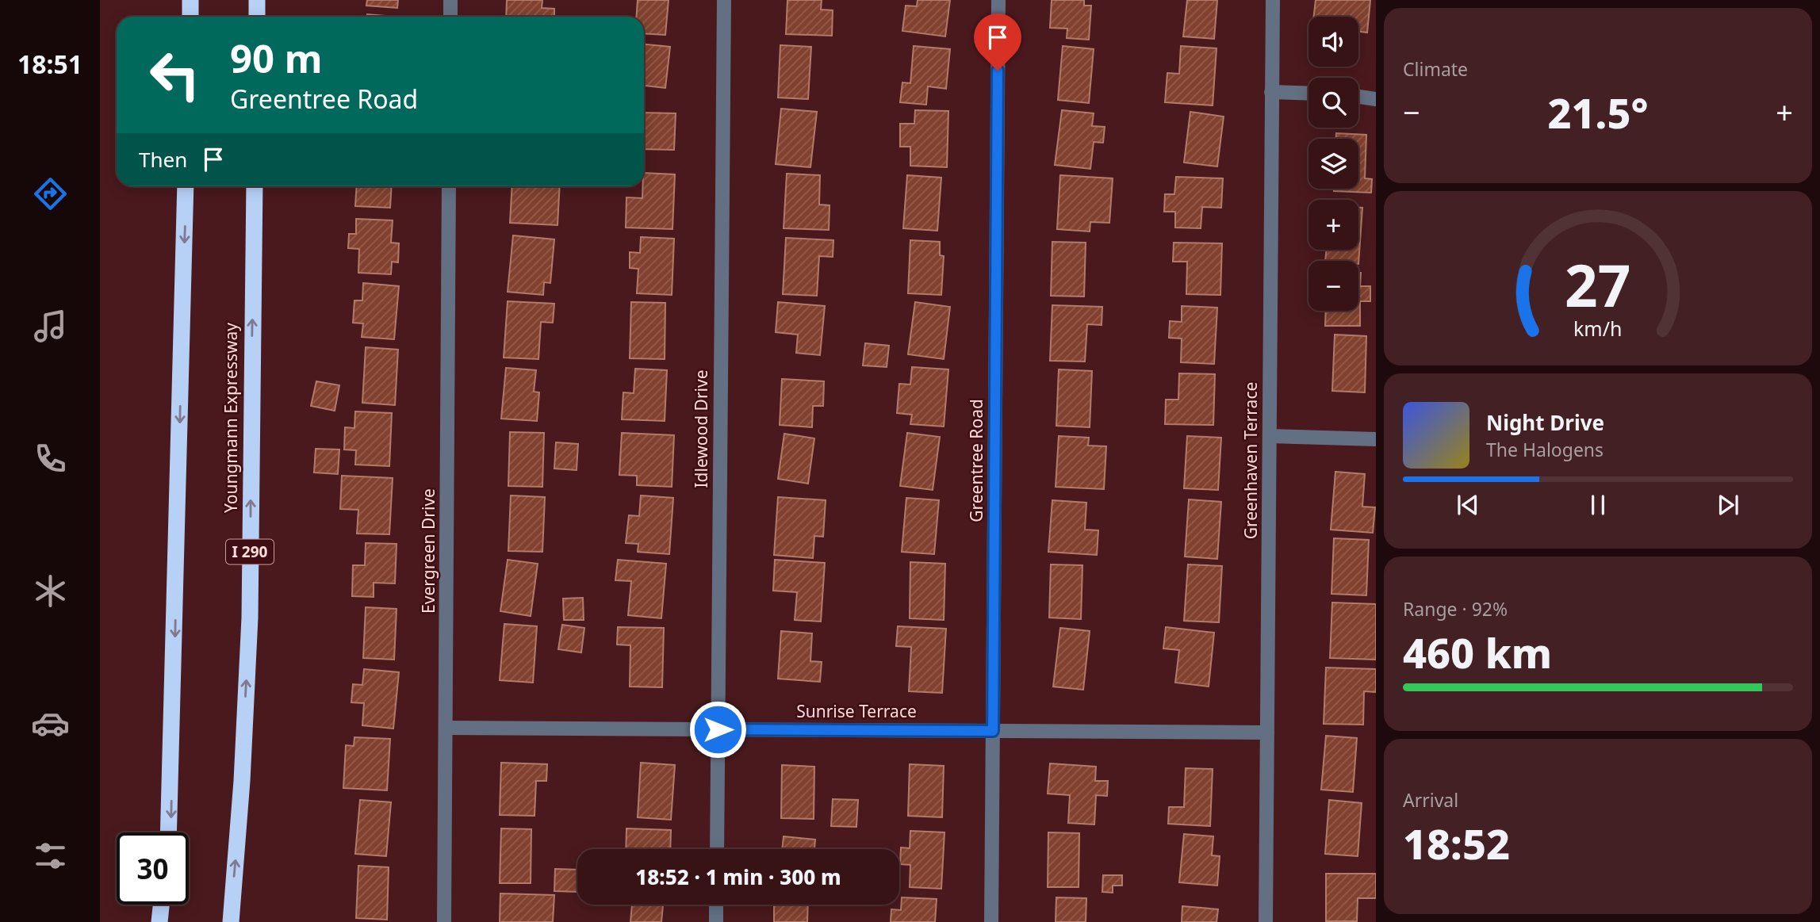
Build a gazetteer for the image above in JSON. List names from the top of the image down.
{
  "streets": {
    "highway": ["Youngmann Expressway", "I 290"],
    "street": [
      "Idlewood Drive",
      "Greentree Road",
      "Greenhaven Terrace",
      "Evergreen Drive",
      "Sunrise Terrace"
    ]
  },
  "crossings": [
    ["Idlewood Drive", "Sunrise Terrace"],
    ["Greentree Road", "Sunrise Terrace"],
    ["Greenhaven Terrace", "Sunrise Terrace"],
    ["Evergreen Drive", "Sunrise Terrace"]
  ],
  "page": {
    "tabs": "18:51",
    "tile": [
      "Climate",
      ["Range · 92%", "460 km"],
      ["Arrival", "18:52"]
    ],
    "map_buttons": ["+", "−"],
    "turn": ["90 m", "Greentree Road"],
    "heat": ["−", "21.5°", "+"],
    "then": "Then",
    "song": ["Night Drive", "The Halogens"],
    "limit": "30",
    "trip": "18:52 · 1 min · 300 m",
    "gauge": ["27", "km/h"]
  }
}
